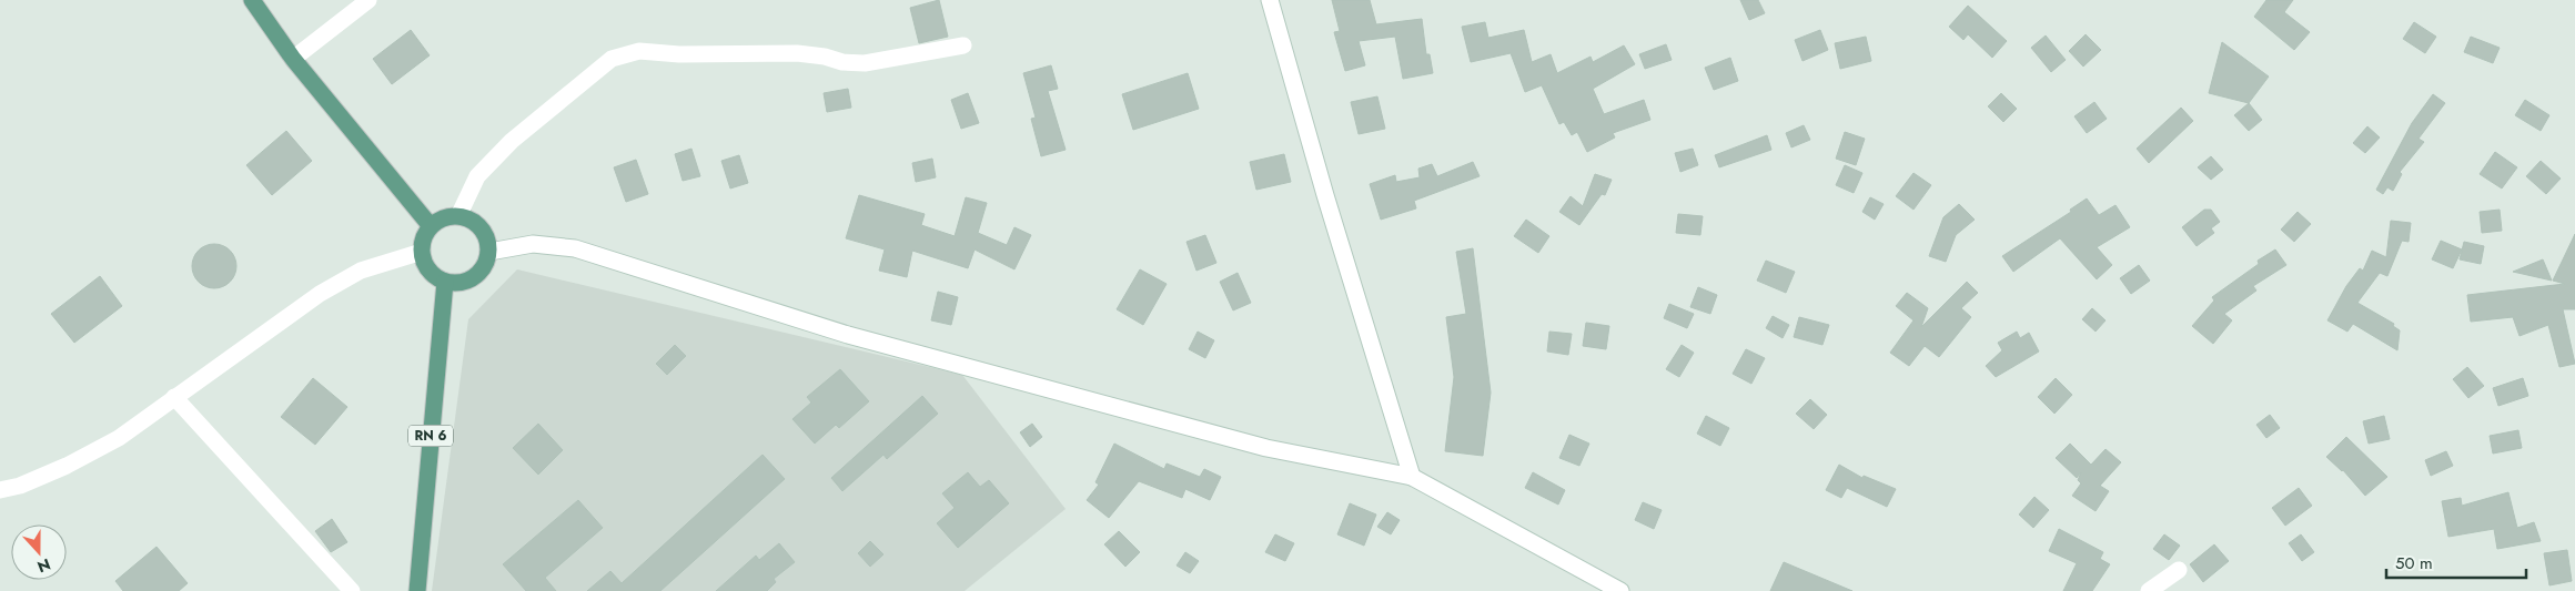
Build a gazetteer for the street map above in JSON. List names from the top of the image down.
{
  "streets": {
    "main road": ["RN 6"]
  },
  "scale_bar": "50 m",
  "north": "bottom"
}
